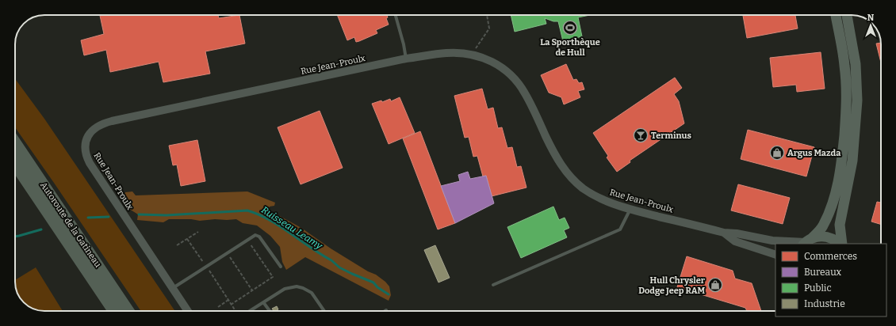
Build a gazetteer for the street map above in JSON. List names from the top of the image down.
{
  "streets": {
    "highway": ["Autoroute de la Gatineau"],
    "street": ["Rue Jean-Proulx"]
  },
  "water": ["Ruisseau Leamy"],
  "places": {
    "sports": ["La Sporthèque de Hull"],
    "bar": ["Terminus"],
    "shop": ["Argus Mazda", "Hull Chrysler Dodge Jeep RAM"]
  },
  "legend": [
    "Commerces",
    "Bureaux",
    "Public",
    "Industrie"
  ],
  "north": "top"
}
